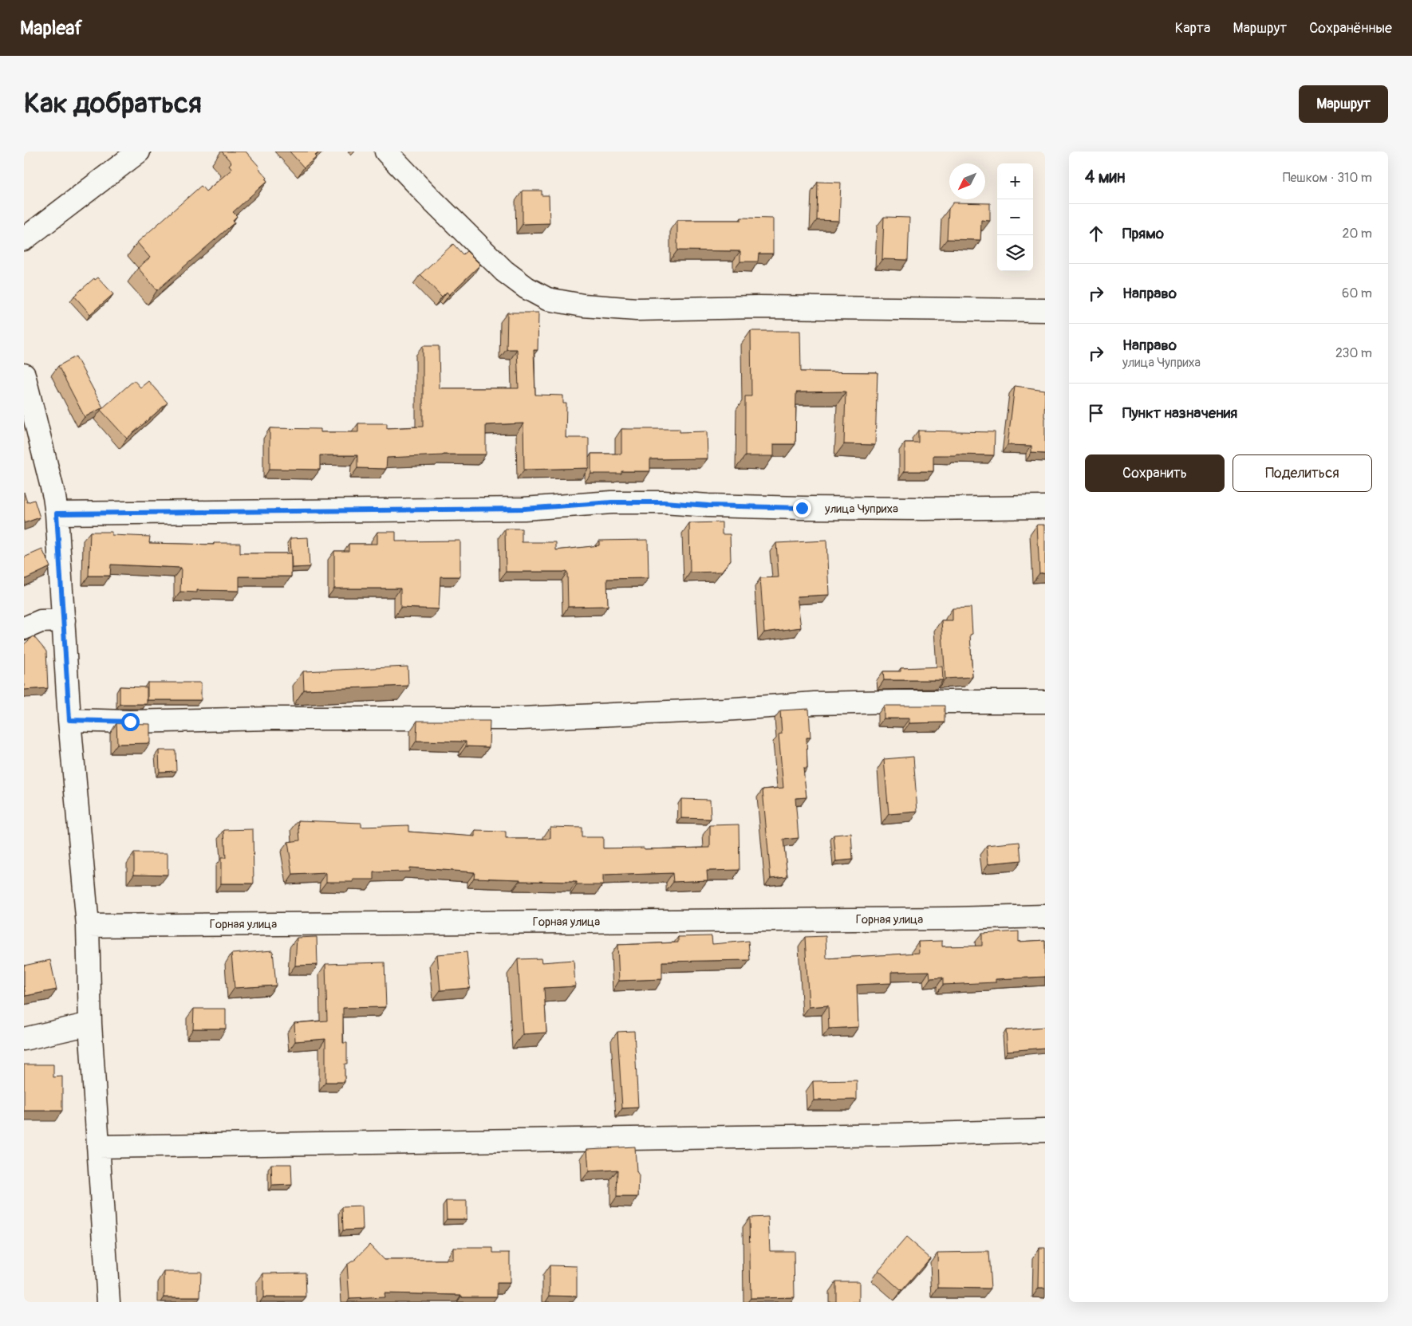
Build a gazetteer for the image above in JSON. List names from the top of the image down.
{
  "streets": {
    "street": ["улица Чуприха", "Горная улица"]
  },
  "north": "bottom left",
  "page": {
    "header": "Mapleaf",
    "nav": ["Карта", "Маршрут", "Сохранённые"],
    "buttons": [
      "Маршрут",
      ["Сохранить", "Поделиться"]
    ],
    "title": "Как добраться",
    "heading": ["4 мин", "Пешком · 310 m"],
    "map_buttons": ["+", "−"],
    "list": [
      ["Прямо", "20 m"],
      ["Направо", "60 m"],
      ["Направо", "улица Чуприха", "230 m"],
      "Пункт назначения"
    ]
  }
}
